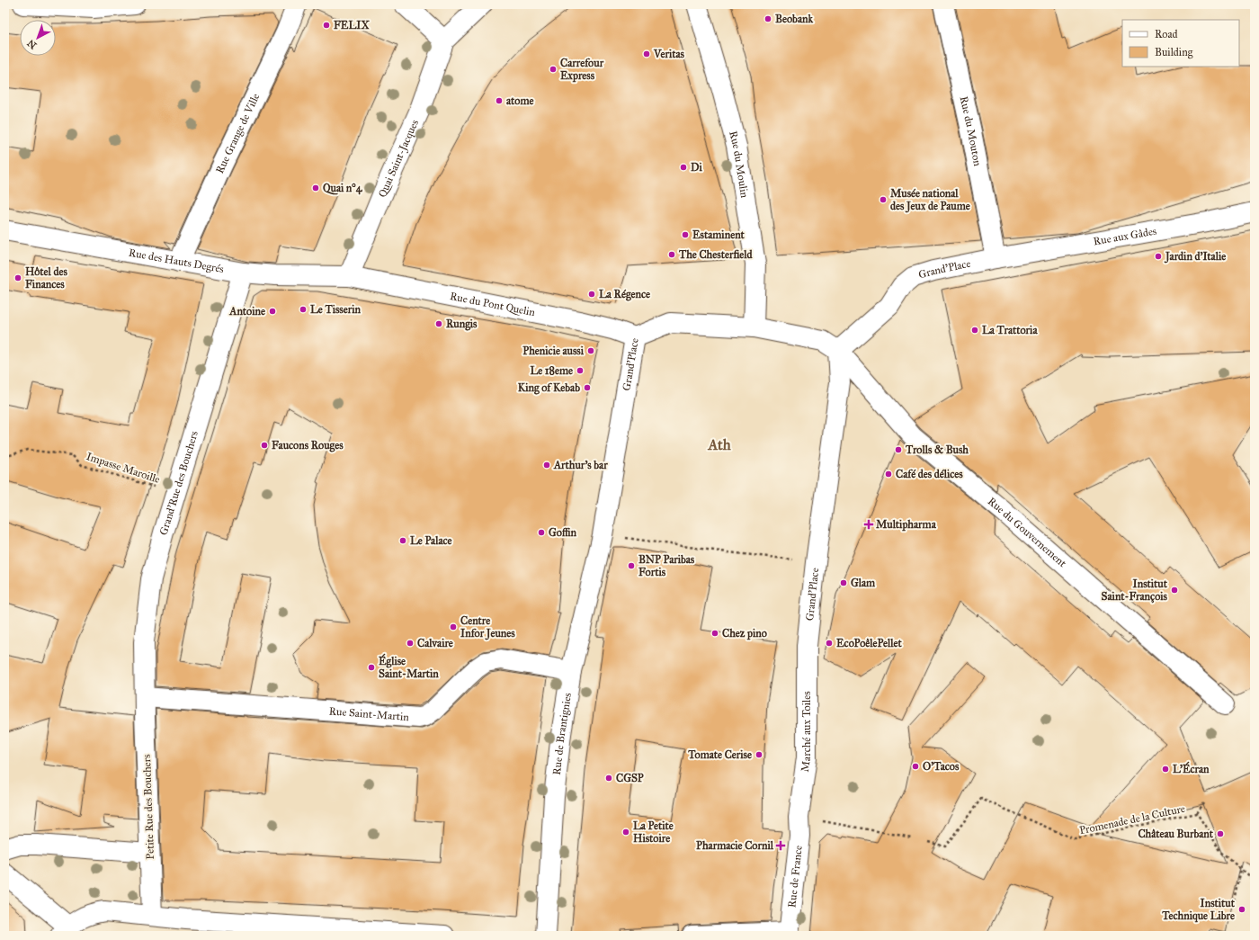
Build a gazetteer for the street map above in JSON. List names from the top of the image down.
{
  "streets": {
    "street": [
      "Rue du Mouton",
      "Rue Grange de Ville",
      "Quai Saint-Jacques",
      "Rue du Moulin",
      "Rue aux Gâdes",
      "Rue des Hauts Degrés",
      "Grand'Place",
      "Rue du Pont Quelin",
      "Grand'Rue des Bouchers",
      "Rue du Gouvernement",
      "Rue Saint-Martin",
      "Marché aux Toiles",
      "Rue de Brantignies",
      "Petite Rue des Bouchers",
      "Rue de France"
    ],
    "path": ["Impasse Maroille", "Promenade de la Culture"]
  },
  "crossings": [
    ["Rue du Mouton", "Rue aux Gâdes"],
    ["Rue du Mouton", "Grand'Place"],
    ["Rue Grange de Ville", "Rue des Hauts Degrés"],
    ["Quai Saint-Jacques", "Rue des Hauts Degrés"],
    ["Quai Saint-Jacques", "Rue du Pont Quelin"],
    ["Rue du Moulin", "Grand'Place"],
    ["Rue aux Gâdes", "Grand'Place"],
    ["Rue des Hauts Degrés", "Rue du Pont Quelin"],
    ["Rue des Hauts Degrés", "Grand'Rue des Bouchers"],
    ["Grand'Place", "Rue du Pont Quelin"],
    ["Grand'Place", "Rue du Gouvernement"],
    ["Grand'Place", "Marché aux Toiles"],
    ["Grand'Place", "Rue de Brantignies"],
    ["Impasse Maroille", "Grand'Rue des Bouchers"],
    ["Grand'Rue des Bouchers", "Rue Saint-Martin"],
    ["Grand'Rue des Bouchers", "Petite Rue des Bouchers"],
    ["Rue Saint-Martin", "Rue de Brantignies"],
    ["Rue Saint-Martin", "Petite Rue des Bouchers"],
    ["Marché aux Toiles", "Rue de France"]
  ],
  "districts": ["Ath"],
  "places": {
    "other": [
      "Beobank",
      "FELIX",
      "Veritas",
      "Carrefour Express",
      "atome",
      "Di",
      "Quai n°4",
      "Musée national des Jeux de Paume",
      "Estaminent",
      "The Chesterfield",
      "Jardin d'Italie",
      "Hôtel des Finances",
      "La Régence",
      "Le Tisserin",
      "Antoine",
      "Rungis",
      "La Trattoria",
      "Phenicie aussi",
      "Le 18eme",
      "King of Kebab",
      "Faucons Rouges",
      "Trolls & Bush",
      "Arthur's bar",
      "Café des délices",
      "Goffin",
      "Le Palace",
      "BNP Paribas Fortis",
      "Glam",
      "Institut Saint-François",
      "Centre Infor Jeunes",
      "Chez pino",
      "Calvaire",
      "EcoPoêlePellet",
      "Église Saint-Martin",
      "Tomate Cerise",
      "O'Tacos",
      "L'Écran",
      "CGSP",
      "La Petite Histoire",
      "Château Burbant",
      "Institut Technique Libre"
    ],
    "health": ["Multipharma", "Pharmacie Cornil"]
  },
  "legend": ["Road", "Building"],
  "north": "bottom left"
}
